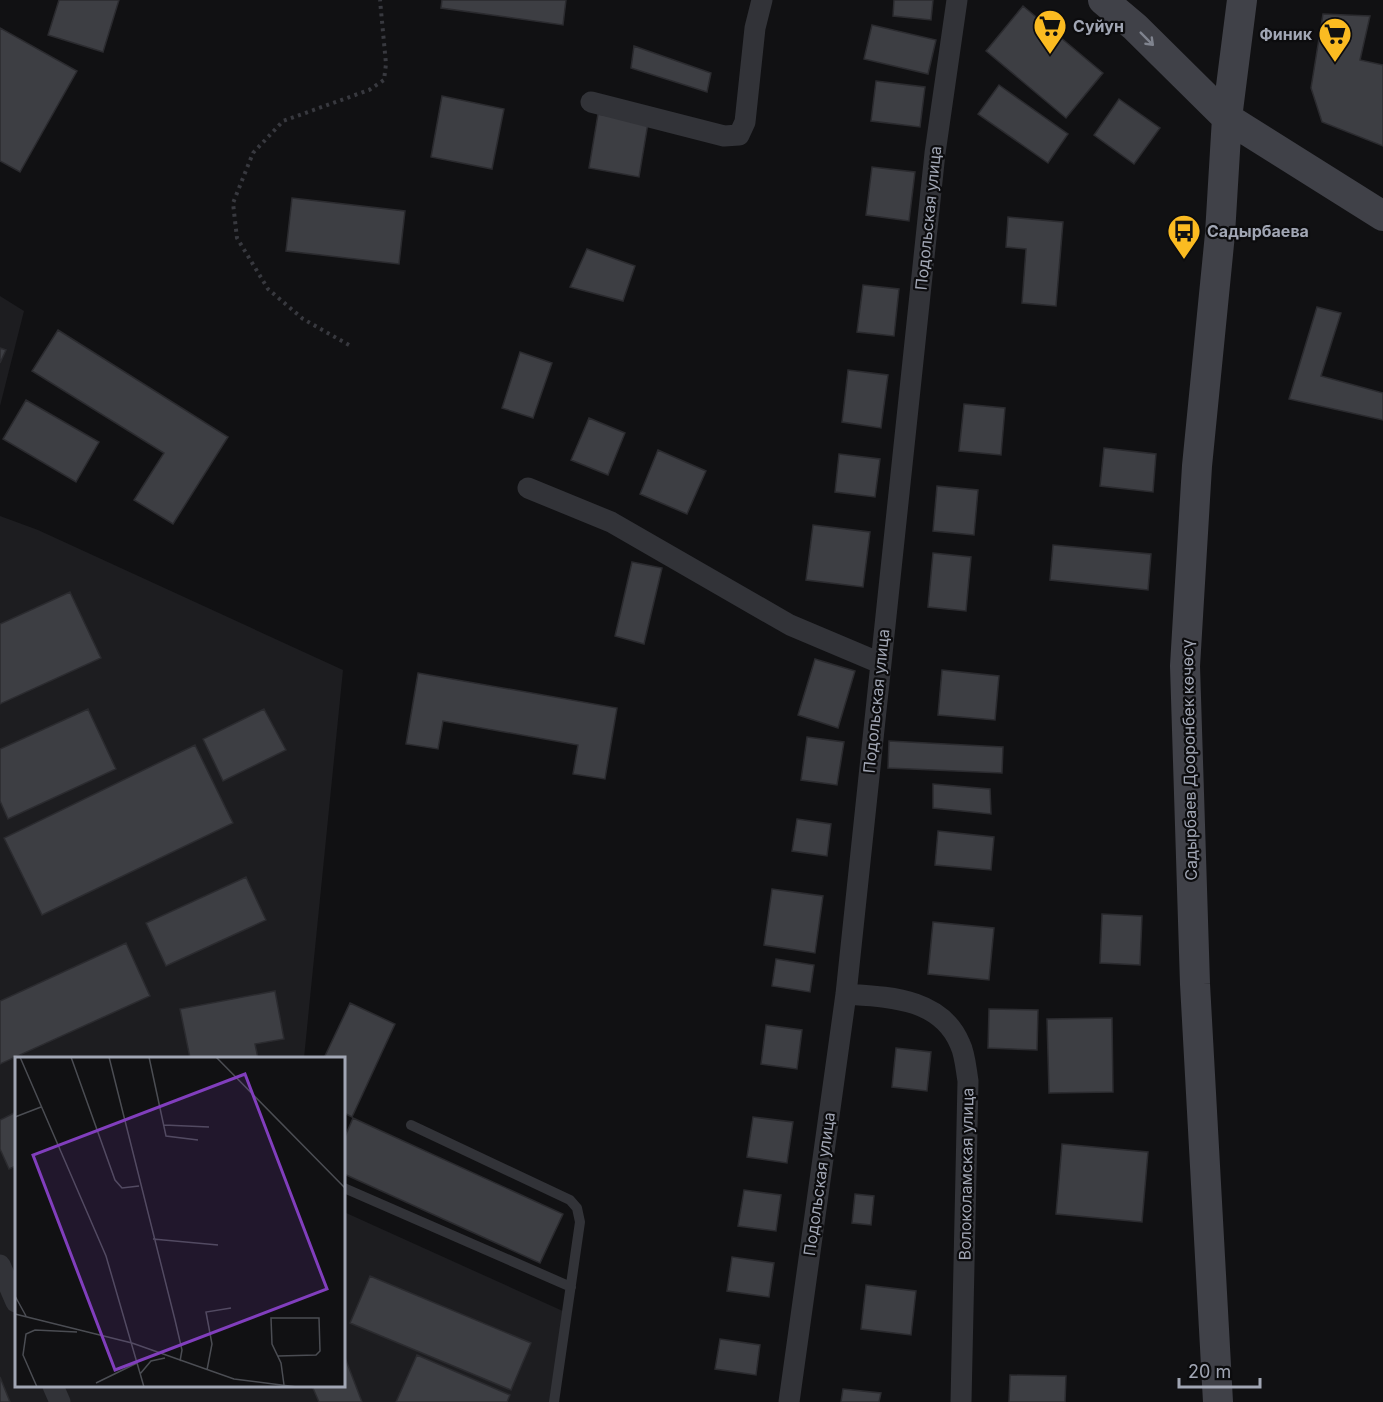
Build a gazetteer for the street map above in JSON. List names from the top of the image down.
{
  "streets": {
    "main road": ["Садырбаев Дооронбек көчөсү"],
    "street": ["Подольская улица", "Волоколамская улица"]
  },
  "crossings": [
    ["Подольская улица", "Волоколамская улица"]
  ],
  "places": {
    "supermarket": ["Суйун", "Финик"],
    "bus stop": ["Садырбаева"]
  },
  "scale_bar": "20 m"
}
